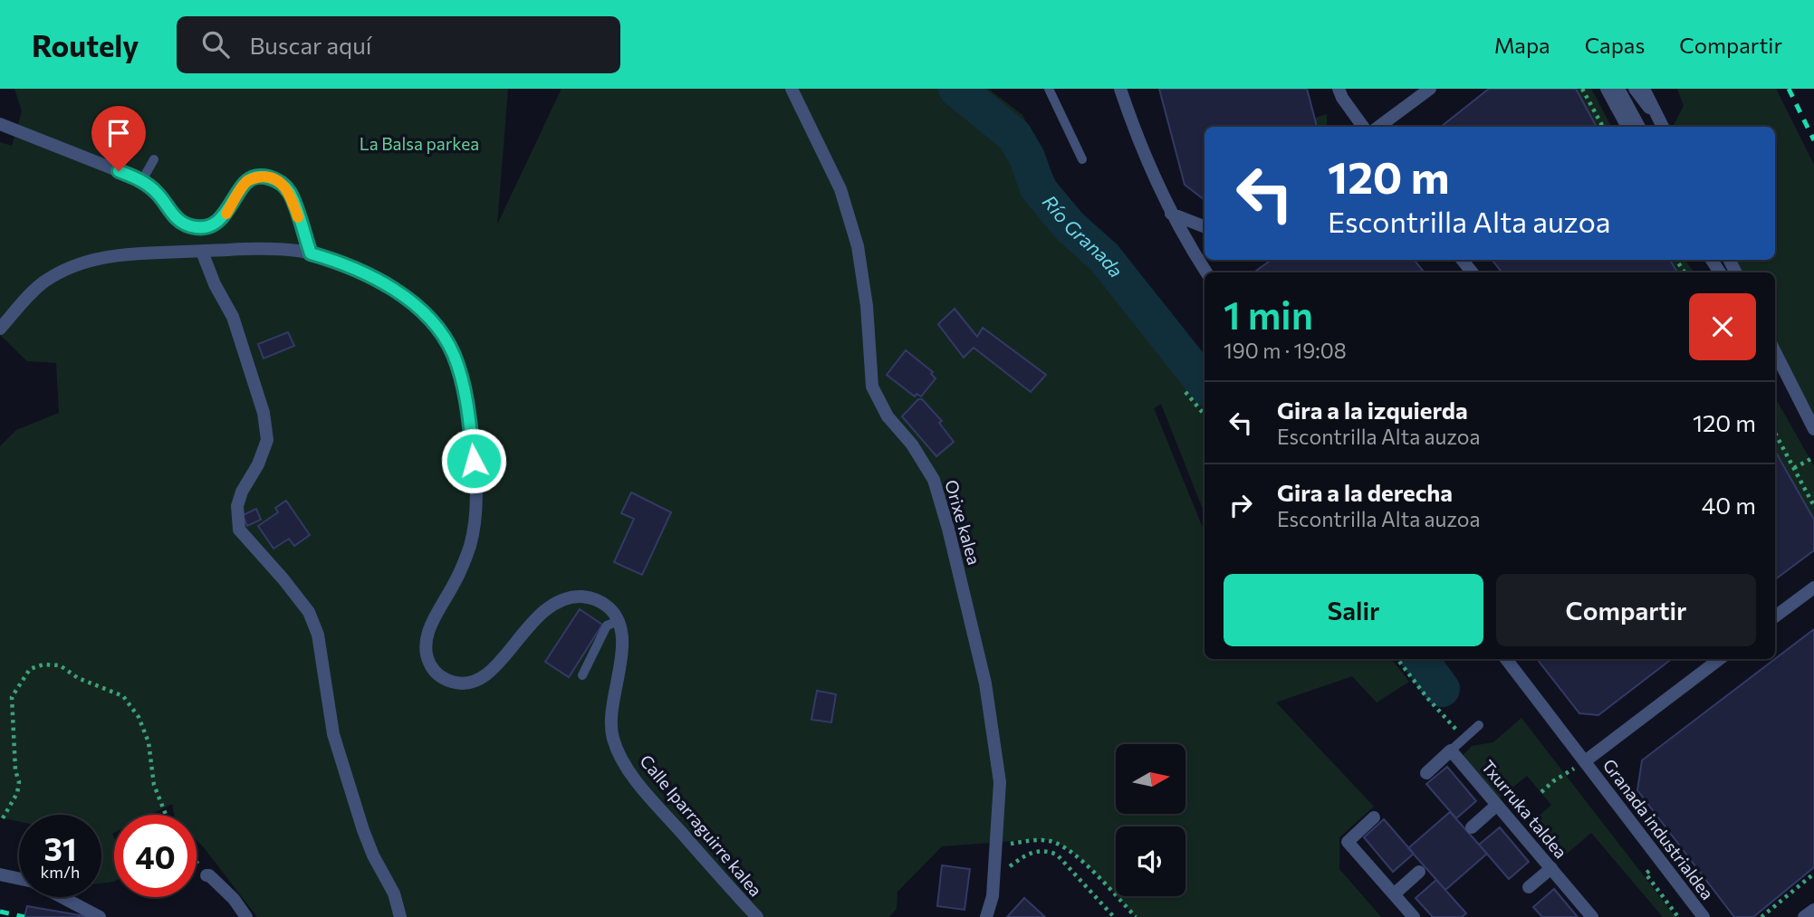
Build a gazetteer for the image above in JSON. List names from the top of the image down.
{
  "streets": {
    "street": [
      "Orixe kalea",
      "Txurruka taldea",
      "Calle Iparraguirre kalea",
      "Granada industrialdea"
    ]
  },
  "water": ["Río Granada"],
  "parks": ["La Balsa parkea"],
  "north": "right",
  "page": {
    "header": "Routely",
    "search": "Buscar aquí",
    "nav": ["Mapa", "Capas", "Compartir"],
    "turn": ["120 m", "Escontrilla Alta auzoa"],
    "heading": ["1 min", "190 m · 19:08"],
    "list": [
      {
        "name": "Gira a la izquierda",
        "note": "Escontrilla Alta auzoa",
        "value": "120 m"
      },
      {
        "name": "Gira a la derecha",
        "note": "Escontrilla Alta auzoa",
        "value": "40 m"
      }
    ],
    "buttons": ["Salir", "Compartir"],
    "speed": "31 km/h",
    "limit": "40"
  }
}
